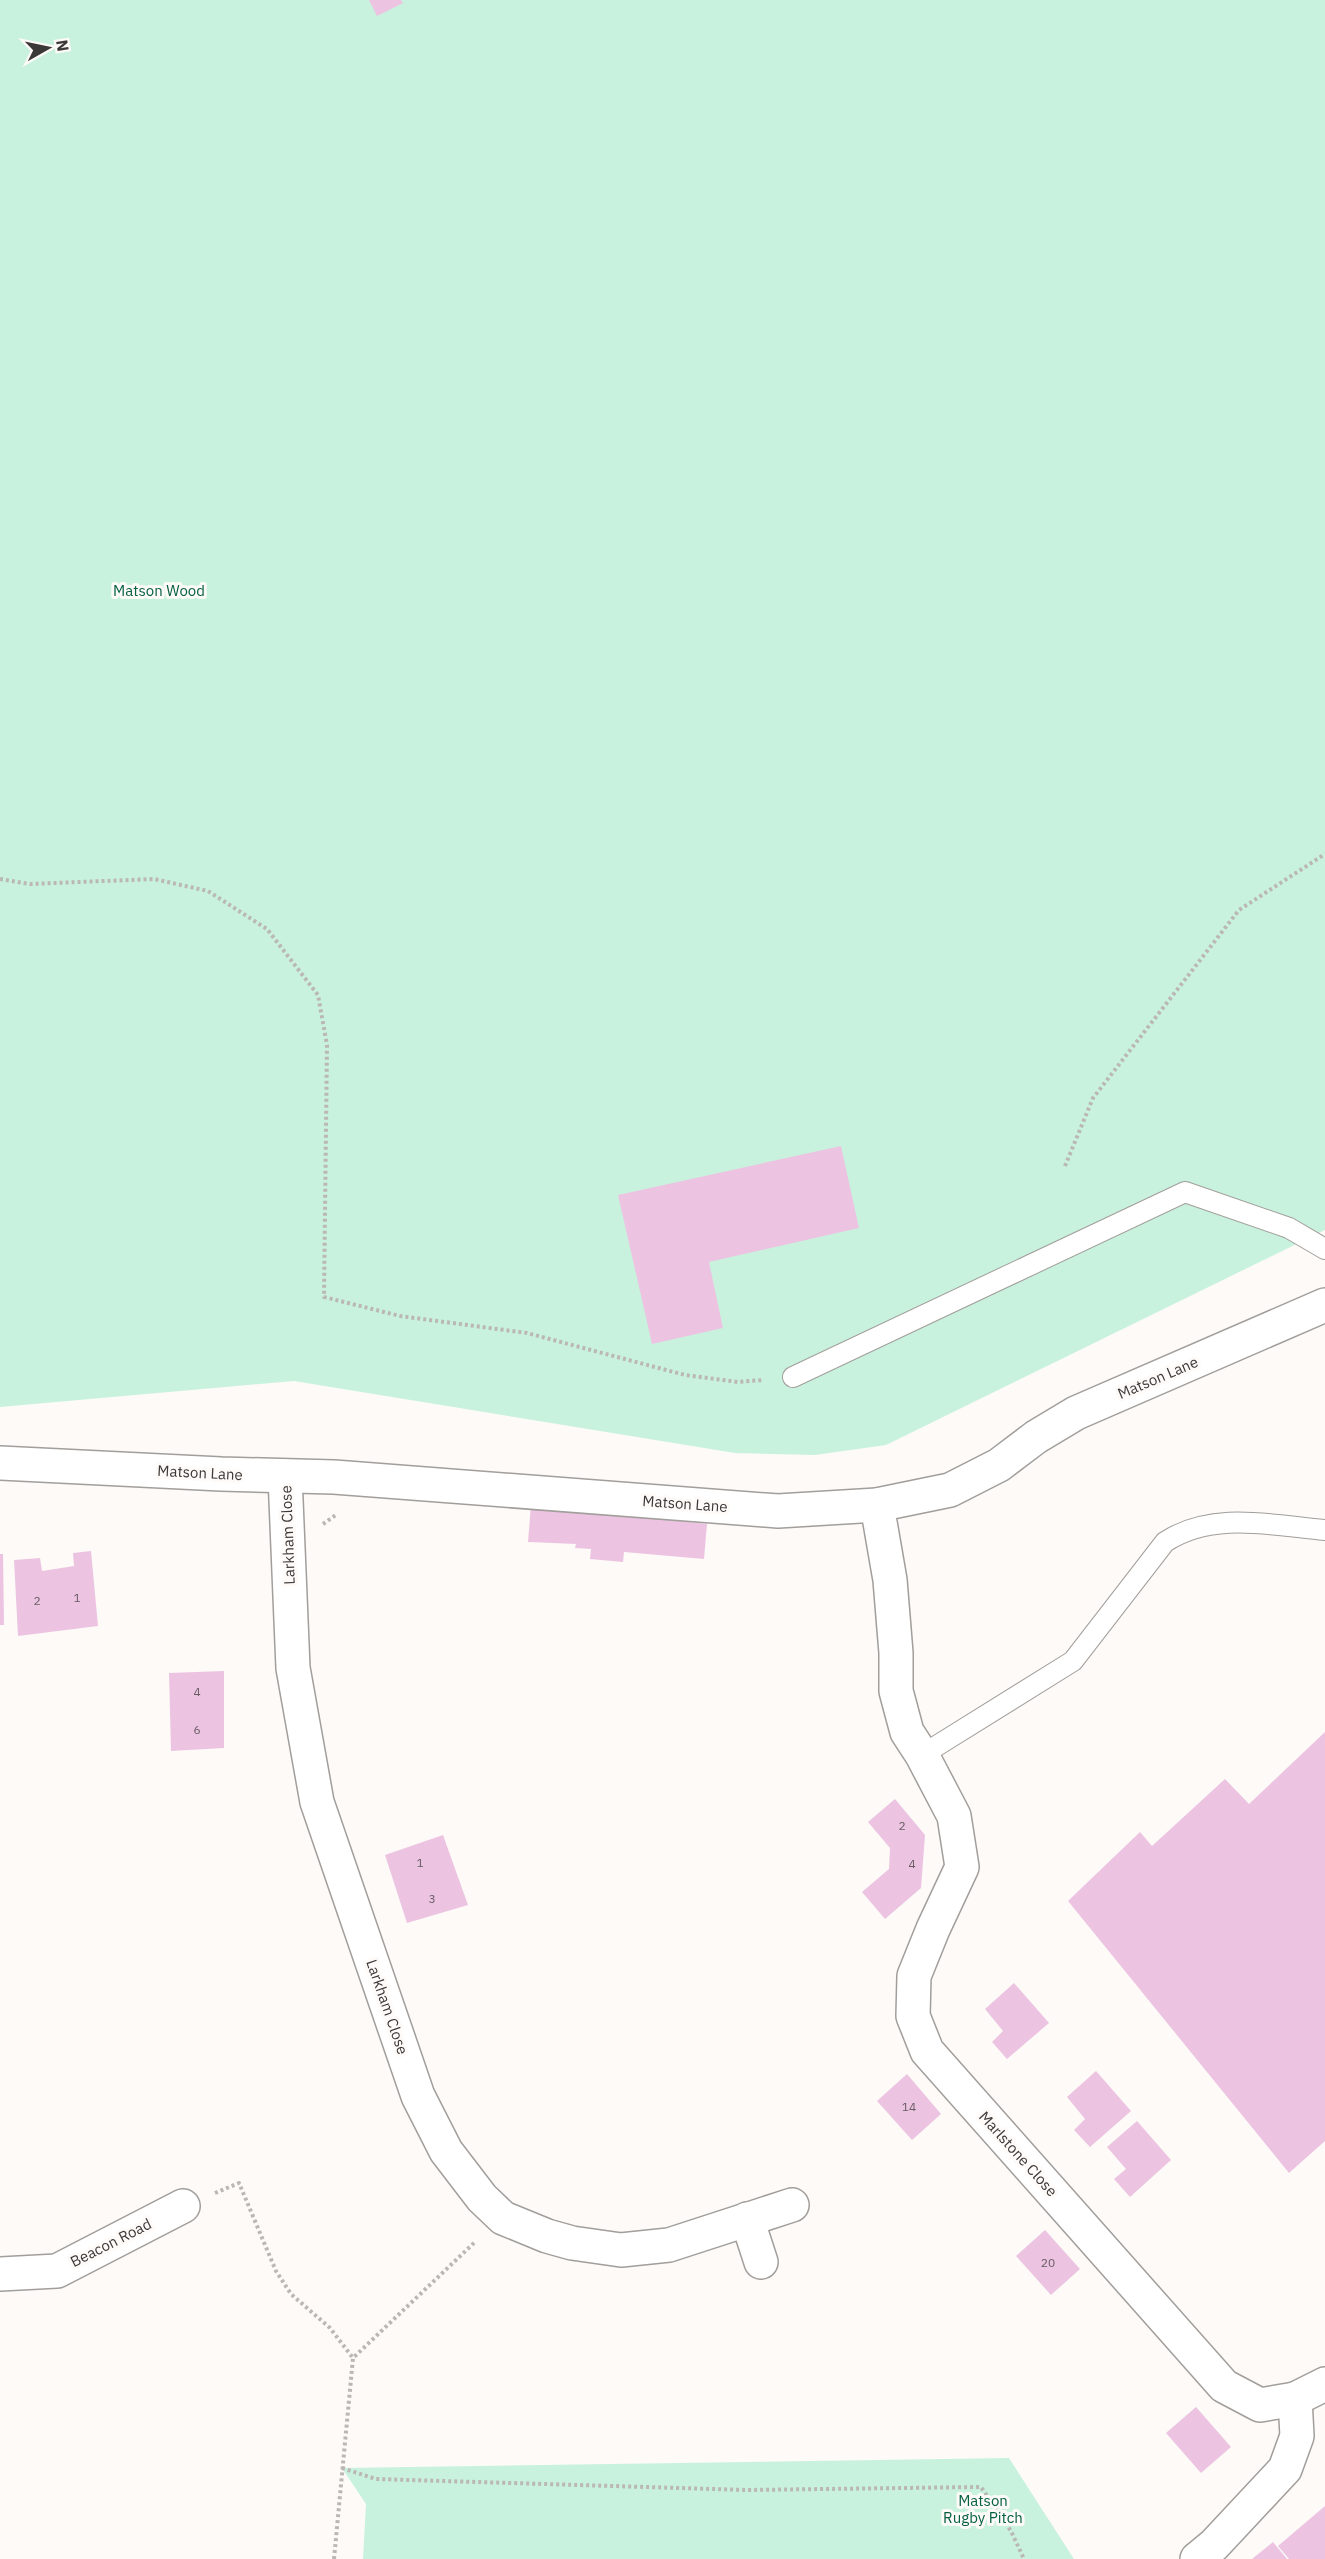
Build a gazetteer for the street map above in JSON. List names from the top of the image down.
{
  "streets": {
    "street": [
      "Matson Lane",
      "Larkham Close",
      "Marlstone Close",
      "Beacon Road"
    ]
  },
  "crossings": [
    ["Matson Lane", "Larkham Close"],
    ["Matson Lane", "Marlstone Close"]
  ],
  "parks": ["Matson Wood", "Matson Rugby Pitch"],
  "house_numbers": [
    "1",
    "2",
    "4",
    "6",
    "2",
    "1",
    "4",
    "3",
    "14",
    "20"
  ],
  "north": "right"
}
